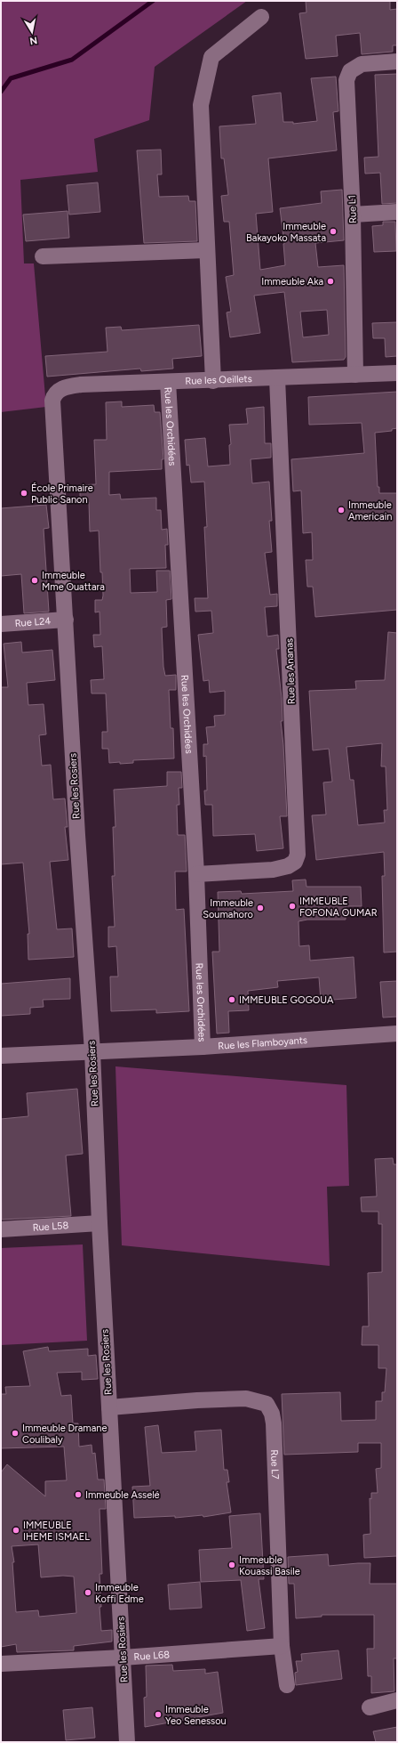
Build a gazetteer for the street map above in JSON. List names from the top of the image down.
{
  "streets": {
    "street": [
      "Rue L1",
      "Rue les Oeillets",
      "Rue les Orchidées",
      "Rue L24",
      "Rue les Ananas",
      "Rue les Rosiers",
      "Rue les Flamboyants",
      "Rue L58",
      "Rue L7",
      "Rue L68"
    ]
  },
  "crossings": [
    ["Rue L1", "Rue les Oeillets"],
    ["Rue les Oeillets", "Rue les Orchidées"],
    ["Rue les Oeillets", "Rue les Ananas"],
    ["Rue les Oeillets", "Rue les Rosiers"],
    ["Rue les Orchidées", "Rue les Ananas"],
    ["Rue les Orchidées", "Rue les Flamboyants"],
    ["Rue L24", "Rue les Rosiers"],
    ["Rue les Rosiers", "Rue les Flamboyants"],
    ["Rue les Rosiers", "Rue L58"],
    ["Rue les Rosiers", "Rue L7"],
    ["Rue les Rosiers", "Rue L68"],
    ["Rue L7", "Rue L68"]
  ],
  "places": [
    "Immeuble Bakayoko Massata",
    "Immeuble Aka",
    "École Primaire Public Sanon",
    "Immeuble Americain",
    "Immeuble Mme Ouattara",
    "IMMEUBLE FOFONA OUMAR",
    "Immeuble Soumahoro",
    "IMMEUBLE GOGOUA",
    "Immeuble Dramane Coulibaly",
    "Immeuble Asselé",
    "IMMEUBLE IHEME ISMAEL",
    "Immeuble Kouassi Basile",
    "Immeuble Koffi Edme",
    "Immeuble Yeo Senessou"
  ],
  "north": "bottom"
}
